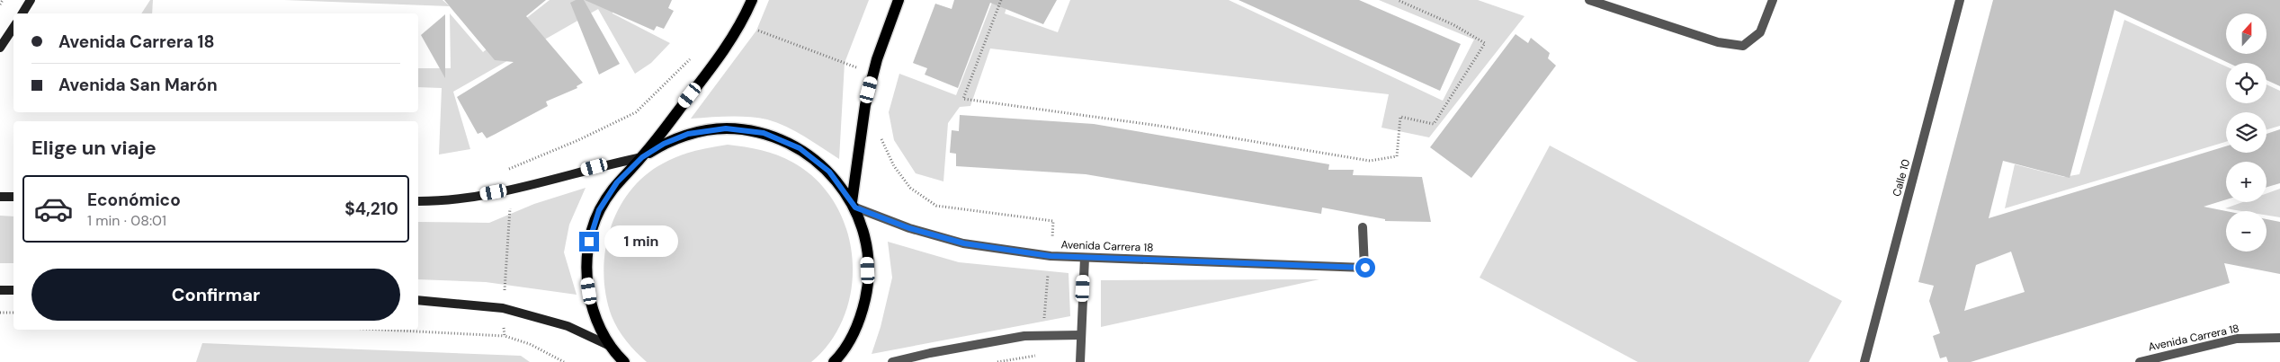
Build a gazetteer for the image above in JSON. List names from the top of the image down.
{
  "streets": {
    "street": ["Calle 10", "Avenida Carrera 18"]
  },
  "north": "top",
  "page": {
    "map_buttons": ["+", "−"],
    "banner": ["Avenida Carrera 18", "Avenida San Marón"],
    "heading": "Elige un viaje",
    "list": [
      {
        "name": "Económico",
        "note": "1 min · 08:01",
        "value": "$4,210"
      }
    ],
    "bubble": "1 min",
    "buttons": "Confirmar"
  }
}
